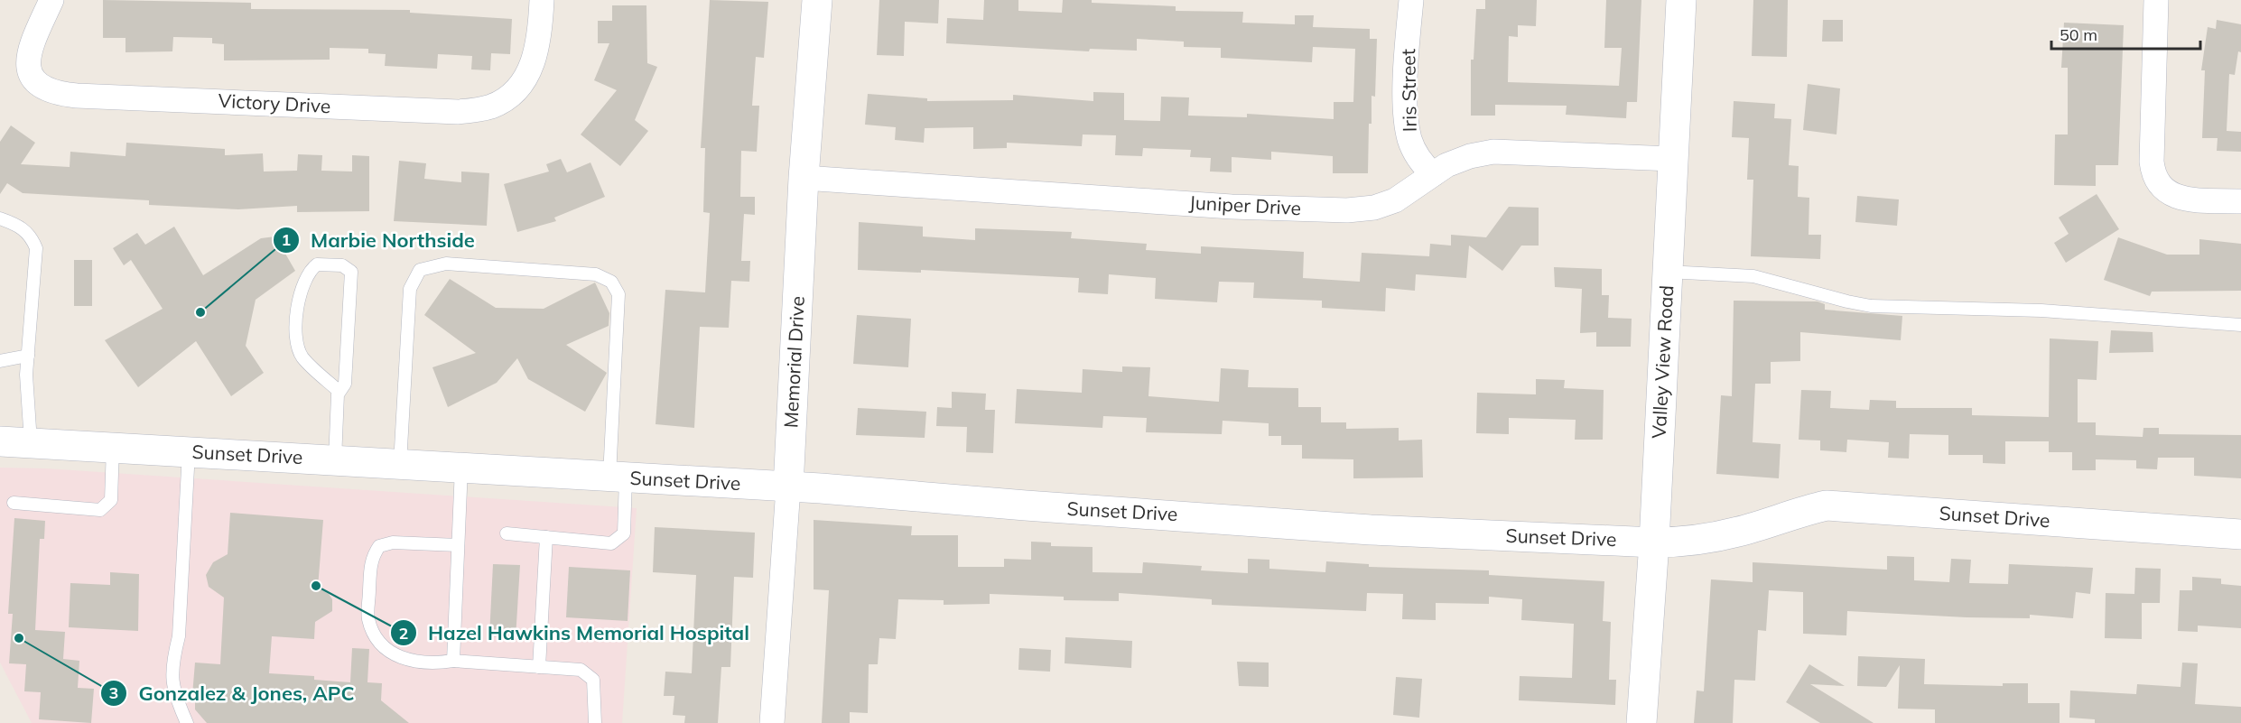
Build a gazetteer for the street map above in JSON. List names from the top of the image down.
{
  "streets": {
    "street": [
      "Iris Street",
      "Victory Drive",
      "Juniper Drive",
      "Memorial Drive",
      "Valley View Road",
      "Sunset Drive"
    ]
  },
  "crossings": [
    ["Iris Street", "Juniper Drive"],
    ["Juniper Drive", "Memorial Drive"],
    ["Juniper Drive", "Valley View Road"],
    ["Memorial Drive", "Sunset Drive"],
    ["Valley View Road", "Sunset Drive"]
  ],
  "places": ["Marbie Northside", "Hazel Hawkins Memorial Hospital", "Gonzalez & Jones, APC"],
  "scale_bar": "50 m"
}
